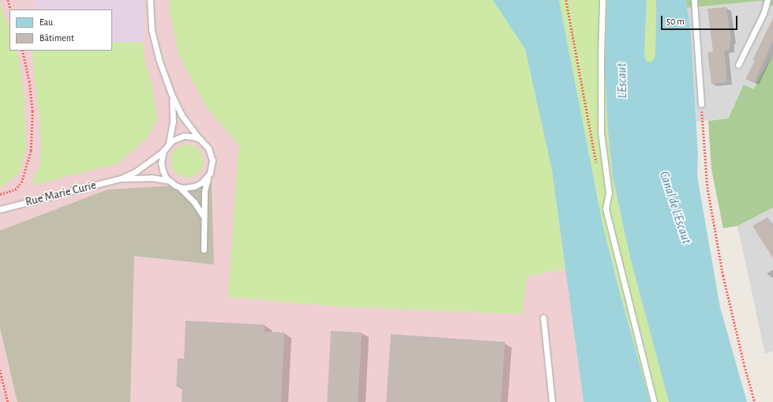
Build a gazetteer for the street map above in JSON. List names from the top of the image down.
{
  "streets": {
    "lane": ["Rue Marie Curie"]
  },
  "water": ["L'Escaut", "Canal de L'Escaut"],
  "legend": ["Eau", "Bâtiment"],
  "scale_bar": "50 m"
}
